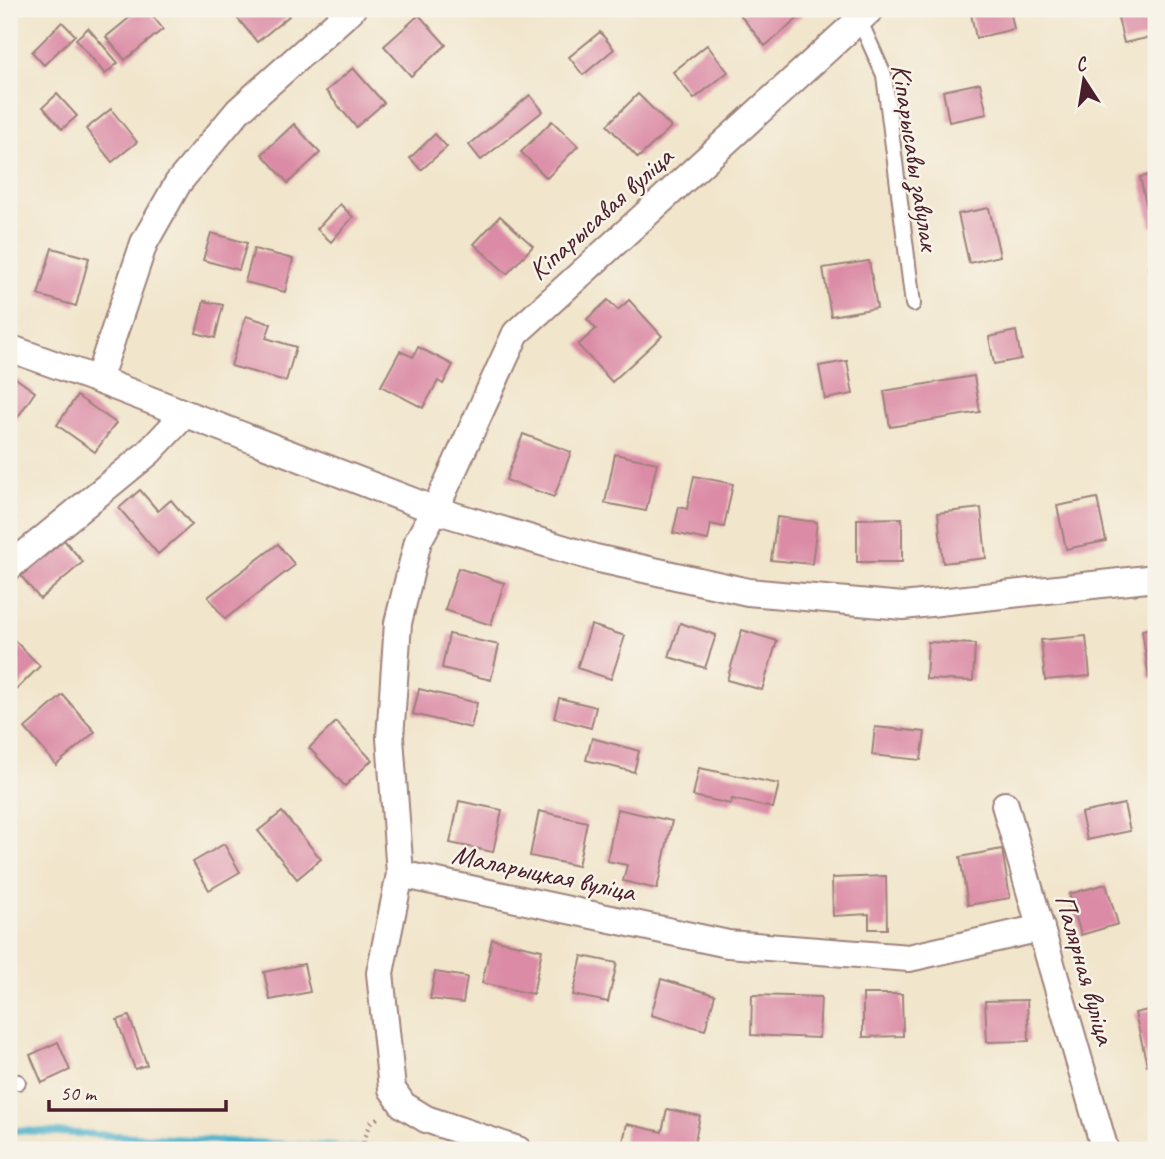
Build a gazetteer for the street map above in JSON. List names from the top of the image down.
{
  "streets": {
    "street": ["Кіпарысавая вуліца", "Маларыцкая вуліца", "Палярная вуліца"],
    "lane": ["Кіпарысавы завулак"]
  },
  "crossings": [
    ["Кіпарысавы завулак", "Кіпарысавая вуліца"],
    ["Маларыцкая вуліца", "Палярная вуліца"]
  ],
  "scale_bar": "50 m",
  "north": "top"
}
